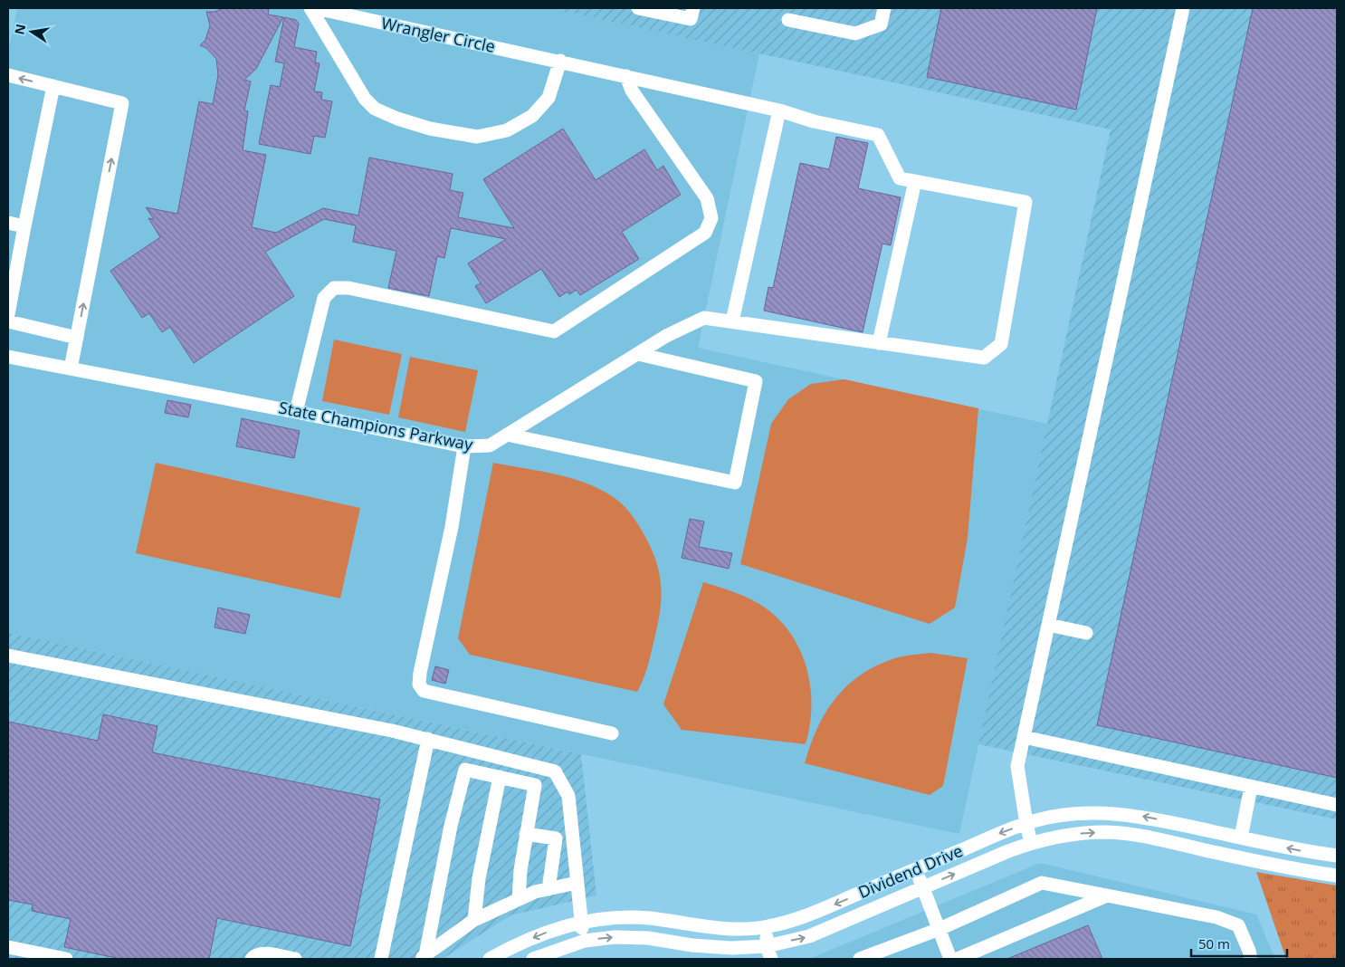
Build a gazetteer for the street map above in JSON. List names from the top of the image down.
{
  "streets": {
    "street": ["Wrangler Circle", "State Champions Parkway", "Dividend Drive"]
  },
  "crossings": [
    ["Wrangler Circle", "State Champions Parkway"]
  ],
  "scale_bar": "50 m",
  "north": "left"
}
